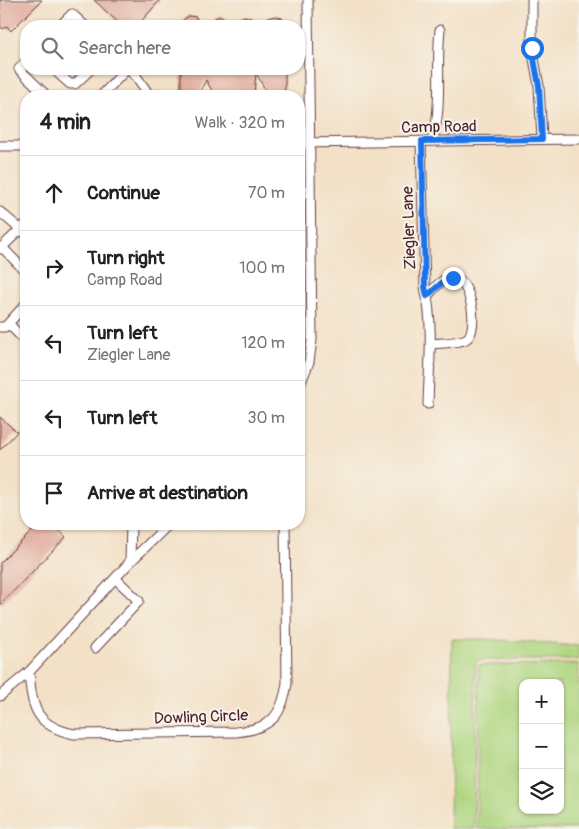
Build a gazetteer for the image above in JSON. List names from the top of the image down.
{
  "streets": {
    "street": ["Camp Road", "Ziegler Lane", "Dowling Circle"]
  },
  "crossings": [
    ["Camp Road", "Ziegler Lane"]
  ],
  "page": {
    "search": "Search here",
    "heading": ["4 min", "Walk · 320 m"],
    "list": [
      ["Continue", "70 m"],
      ["Turn right", "Camp Road", "100 m"],
      ["Turn left", "Ziegler Lane", "120 m"],
      ["Turn left", "30 m"],
      "Arrive at destination"
    ],
    "map_buttons": ["+", "−"]
  }
}
